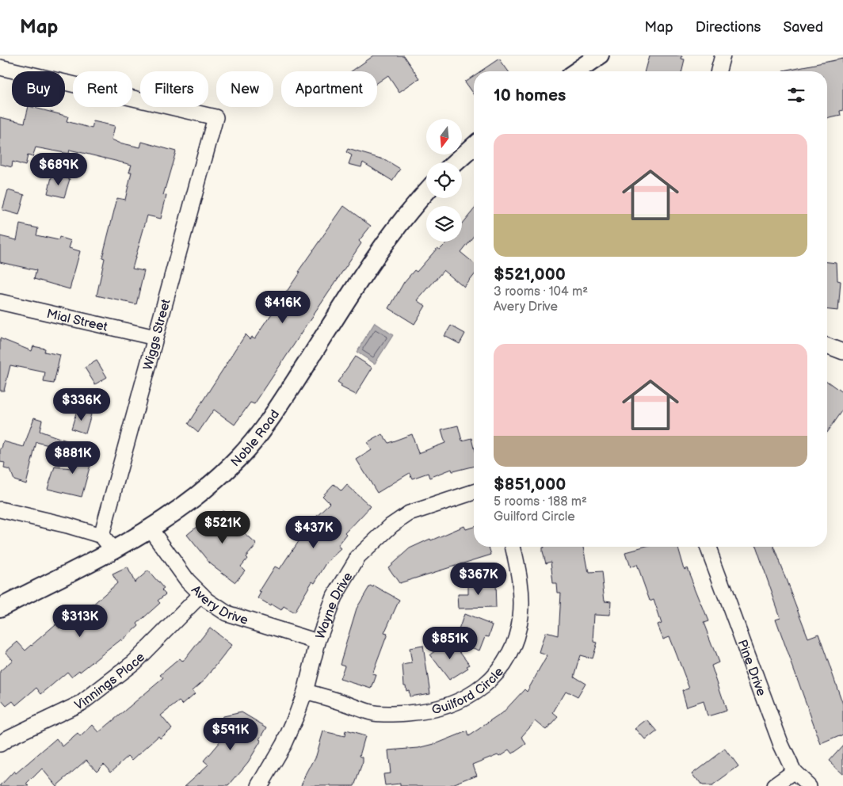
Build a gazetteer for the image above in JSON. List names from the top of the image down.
{
  "streets": {
    "street": [
      "Mial Street",
      "Wiggs Street",
      "Noble Road",
      "Avery Drive",
      "Wayne Drive",
      "Pine Drive",
      "Vinnings Place",
      "Guilford Circle"
    ]
  },
  "crossings": [
    ["Mial Street", "Wiggs Street"],
    ["Wiggs Street", "Noble Road"],
    ["Noble Road", "Avery Drive"],
    ["Avery Drive", "Wayne Drive"],
    ["Avery Drive", "Vinnings Place"],
    ["Wayne Drive", "Guilford Circle"]
  ],
  "north": "bottom",
  "page": {
    "header": "Map",
    "nav": ["Map", "Directions", "Saved"],
    "chip": [
      "Buy",
      "Rent",
      "Filters",
      "New",
      "Apartment"
    ],
    "heading": "10 homes",
    "list": [
      {
        "name": "$521,000",
        "note": "3 rooms · 104 m² · Avery Drive"
      },
      {
        "name": "$851,000",
        "note": "5 rooms · 188 m² · Guilford Circle"
      }
    ],
    "price": [
      "$689K",
      "$416K",
      "$336K",
      "$881K",
      "$521K",
      "$437K",
      "$367K",
      "$313K",
      "$851K",
      "$591K"
    ]
  }
}
